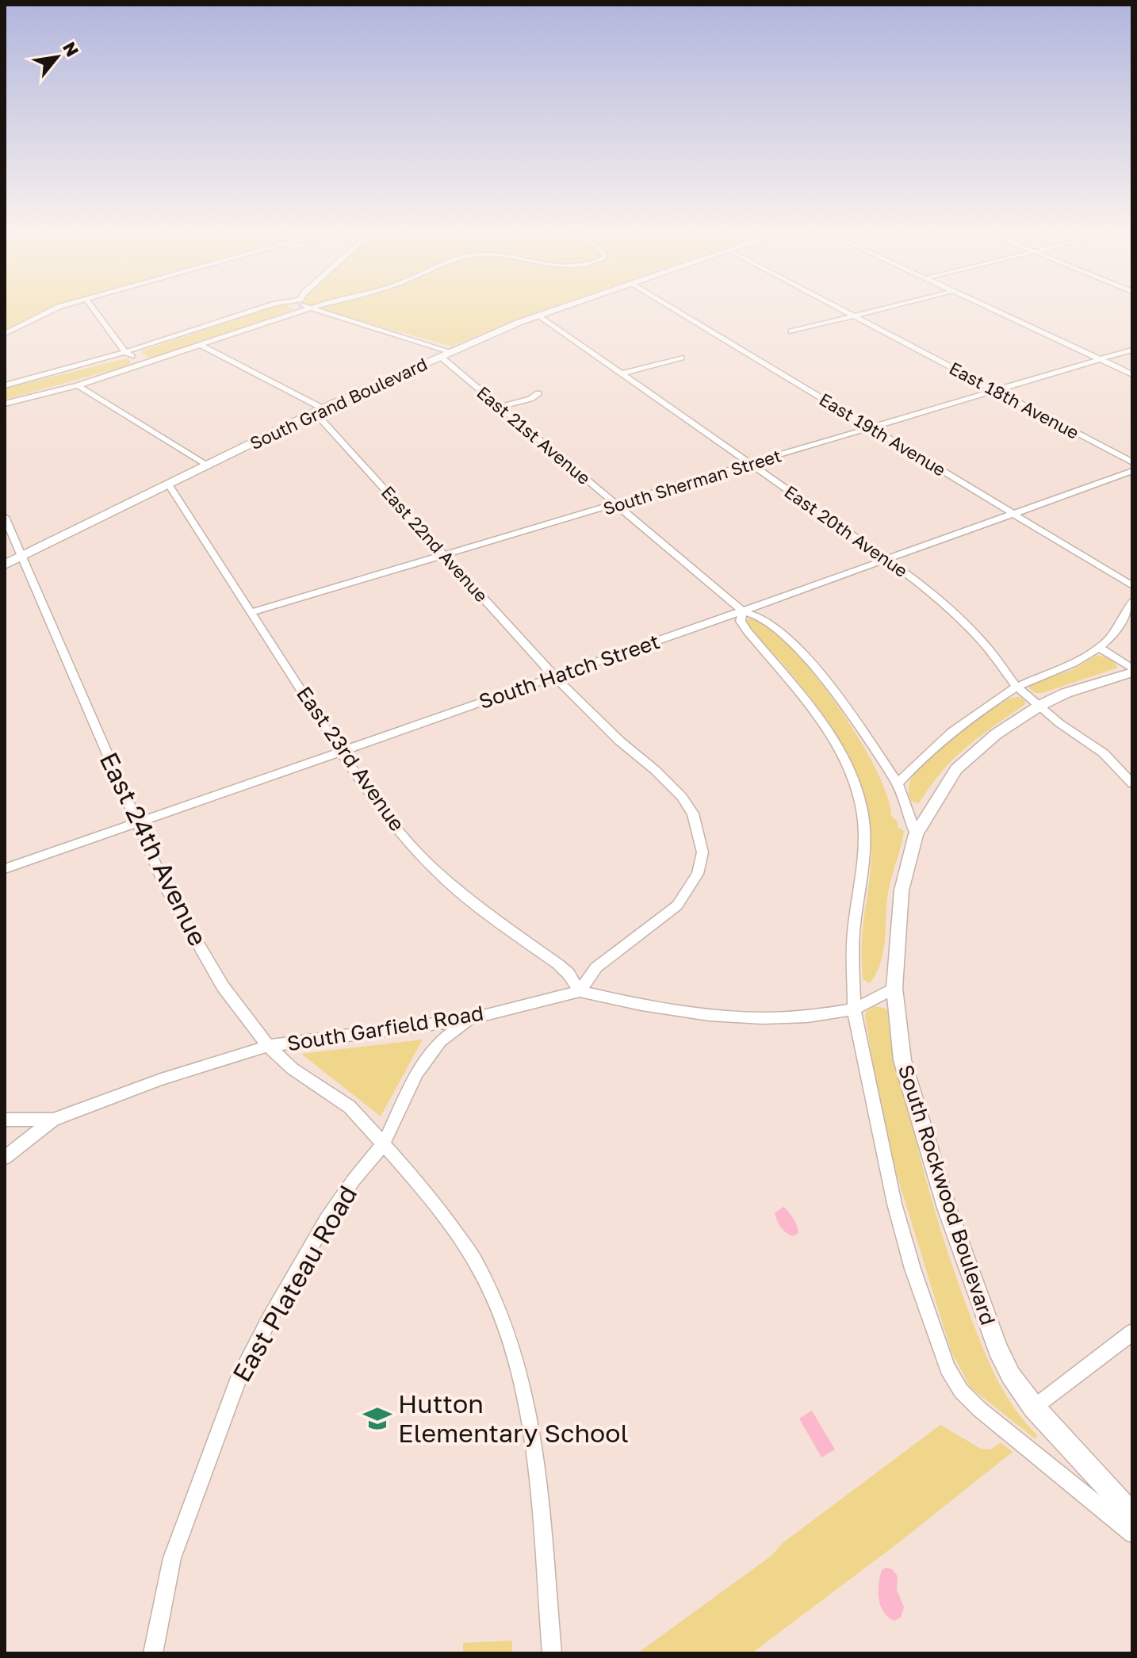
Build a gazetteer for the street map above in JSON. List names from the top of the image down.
{
  "streets": {
    "main road": ["South Grand Boulevard"],
    "street": [
      "East 18th Avenue",
      "East 19th Avenue",
      "East 21st Avenue",
      "South Sherman Street",
      "East 20th Avenue",
      "East 22nd Avenue",
      "South Hatch Street",
      "East 23rd Avenue",
      "East 24th Avenue",
      "South Garfield Road",
      "South Rockwood Boulevard",
      "East Plateau Road"
    ]
  },
  "crossings": [
    ["East 18th Avenue", "South Sherman Street"],
    ["South Grand Boulevard", "East 21st Avenue"],
    ["South Grand Boulevard", "East 20th Avenue"],
    ["South Grand Boulevard", "East 22nd Avenue"],
    ["South Grand Boulevard", "East 23rd Avenue"],
    ["South Grand Boulevard", "East 24th Avenue"],
    ["East 19th Avenue", "South Sherman Street"],
    ["East 19th Avenue", "South Hatch Street"],
    ["East 21st Avenue", "South Sherman Street"],
    ["East 21st Avenue", "South Hatch Street"],
    ["South Sherman Street", "East 20th Avenue"],
    ["South Sherman Street", "East 22nd Avenue"],
    ["South Sherman Street", "East 23rd Avenue"],
    ["East 20th Avenue", "South Hatch Street"],
    ["East 20th Avenue", "South Rockwood Boulevard"],
    ["East 22nd Avenue", "South Hatch Street"],
    ["South Hatch Street", "East 23rd Avenue"],
    ["South Hatch Street", "East 24th Avenue"],
    ["East 23rd Avenue", "South Garfield Road"],
    ["East 24th Avenue", "South Garfield Road"],
    ["East 24th Avenue", "East Plateau Road"],
    ["South Garfield Road", "South Rockwood Boulevard"],
    ["South Garfield Road", "East Plateau Road"]
  ],
  "places": {
    "school or university": ["Hutton Elementary School"]
  },
  "north": "top right"
}
